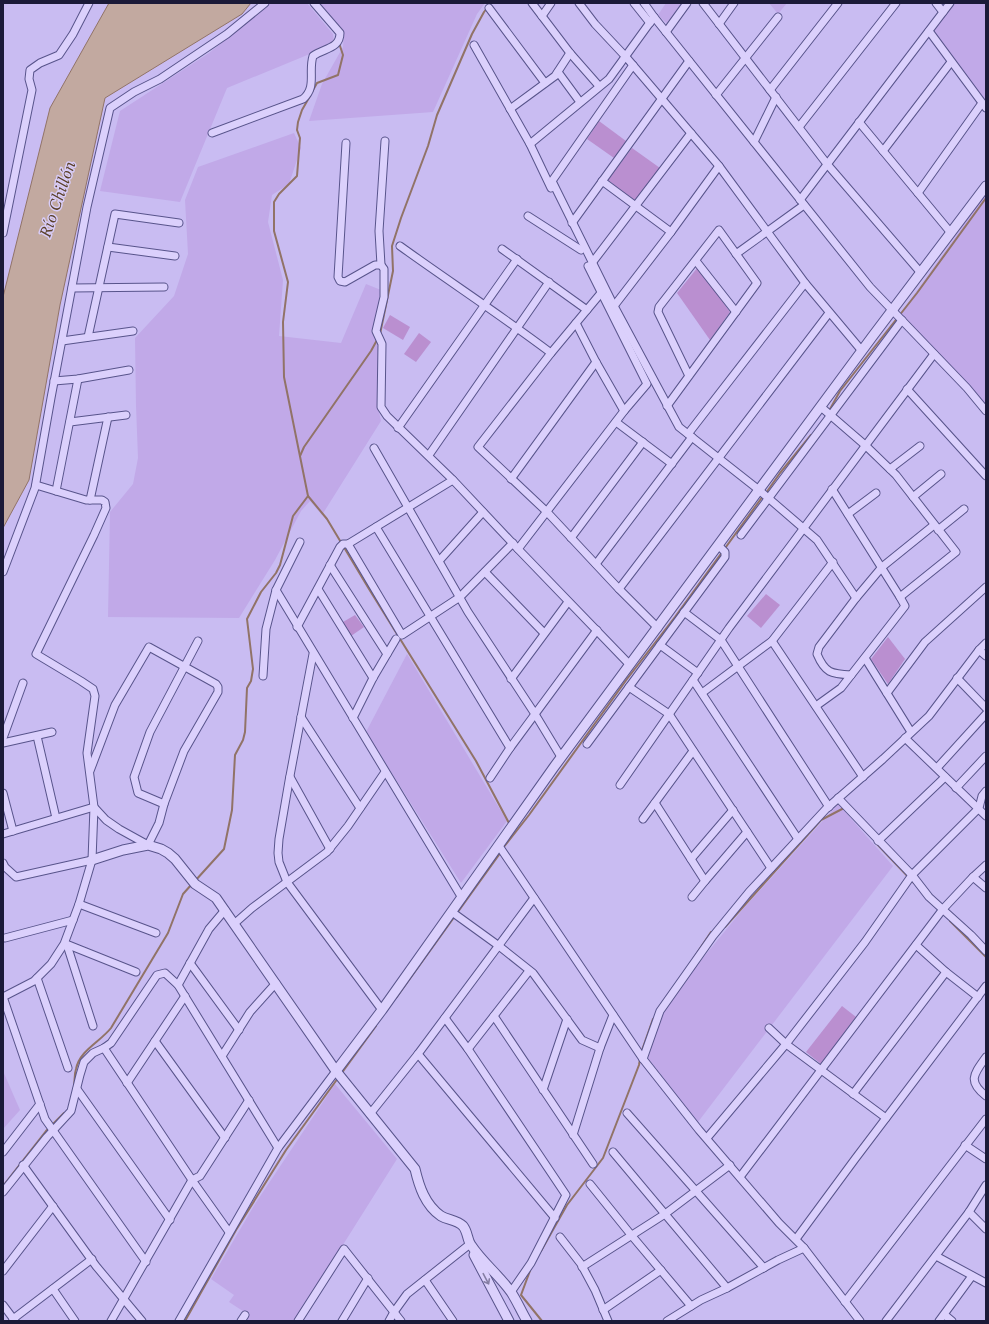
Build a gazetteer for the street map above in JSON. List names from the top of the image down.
{
  "water": ["Río Chillón"]
}
